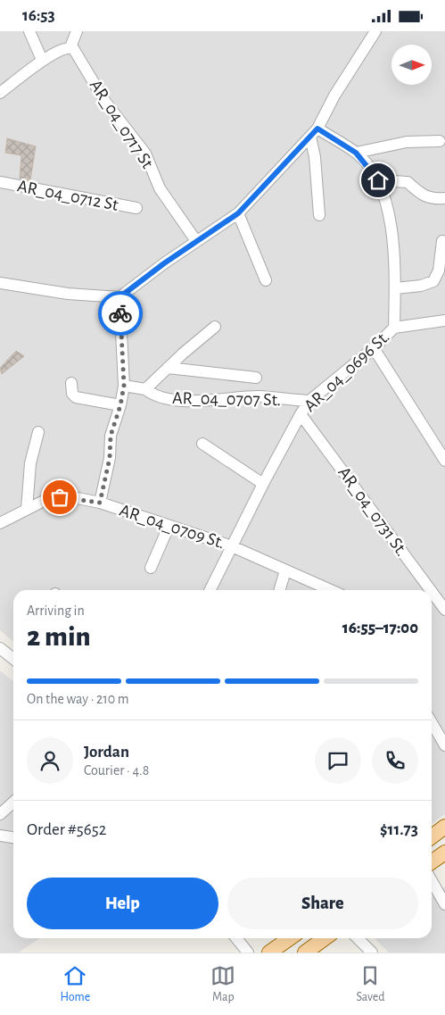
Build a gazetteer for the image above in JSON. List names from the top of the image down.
{
  "streets": {
    "street": [
      "AR_04_0717 St",
      "AR_04_0712 St",
      "AR_04_0696 St.",
      "AR_04_0707 St.",
      "AR_04_0731 St.",
      "AR_04_0709 St."
    ]
  },
  "crossings": [
    ["AR_04_0696 St.", "AR_04_0707 St."],
    ["AR_04_0696 St.", "AR_04_0731 St."],
    ["AR_04_0696 St.", "AR_04_0709 St."]
  ],
  "north": "right",
  "page": {
    "status": "16:53",
    "heading": ["2 min", "Arriving in", "16:55–17:00"],
    "panel": [
      "Jordan",
      "Courier · 4.8",
      "Order #5652",
      "$11.73"
    ],
    "bar": "On the way · 210 m",
    "buttons": ["Help", "Share"],
    "tabs": ["Home", "Map", "Saved"]
  }
}
